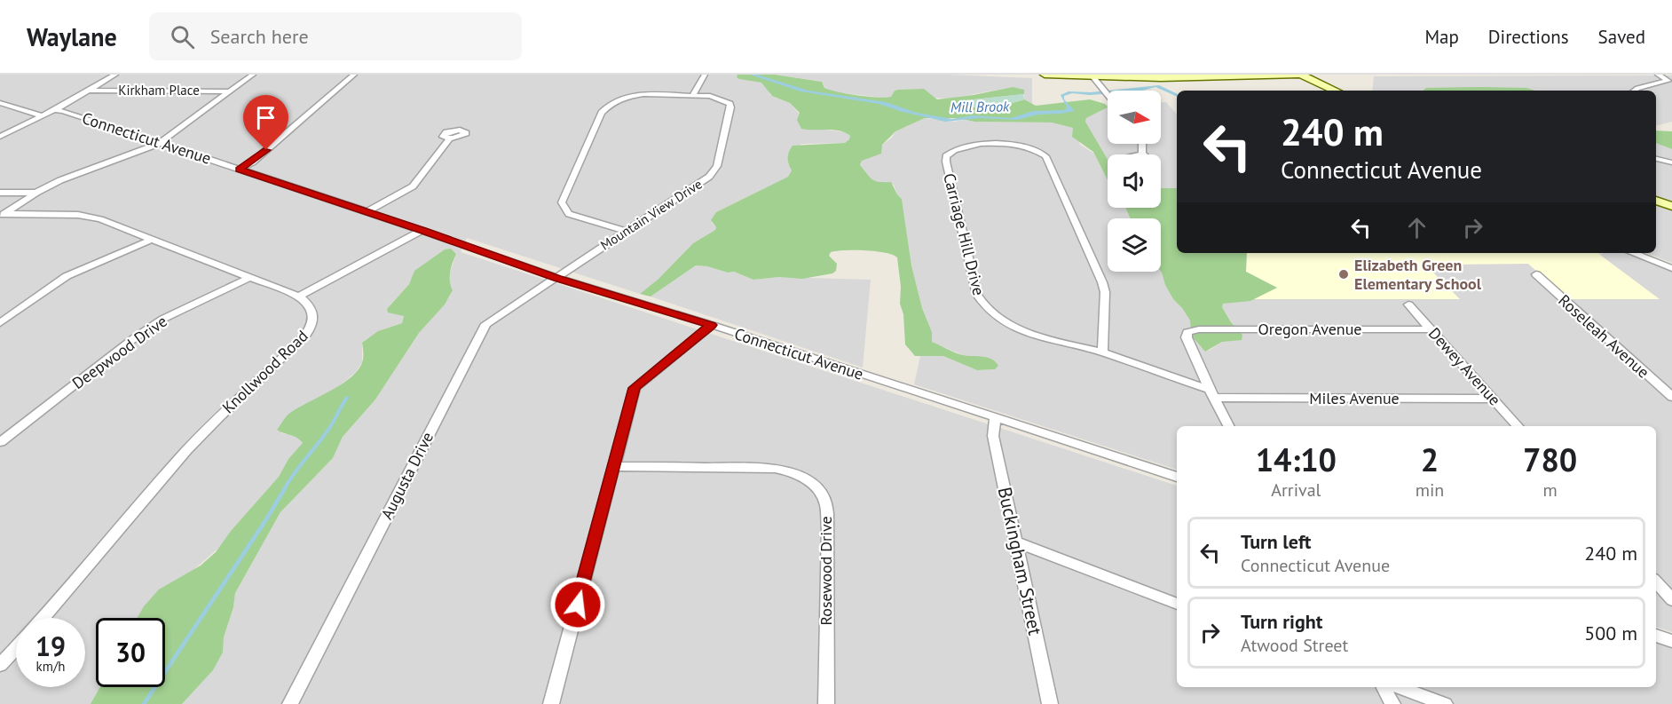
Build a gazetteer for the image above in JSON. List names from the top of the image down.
{
  "streets": {
    "street": [
      "Kirkham Place",
      "Connecticut Avenue",
      "Mountain View Drive",
      "Carriage Hill Drive",
      "Oregon Avenue",
      "Roseleah Avenue",
      "Deepwood Drive",
      "Dewey Avenue",
      "Knollwood Road",
      "Miles Avenue",
      "Augusta Drive",
      "Buckingham Street",
      "Rosewood Drive"
    ]
  },
  "crossings": [
    ["Connecticut Avenue", "Mountain View Drive"],
    ["Connecticut Avenue", "Augusta Drive"],
    ["Connecticut Avenue", "Buckingham Street"],
    ["Mountain View Drive", "Augusta Drive"],
    ["Carriage Hill Drive", "Oregon Avenue"],
    ["Carriage Hill Drive", "Miles Avenue"],
    ["Oregon Avenue", "Dewey Avenue"],
    ["Oregon Avenue", "Miles Avenue"],
    ["Dewey Avenue", "Miles Avenue"]
  ],
  "water": ["Mill Brook"],
  "places": ["Elizabeth Green Elementary School"],
  "north": "right",
  "page": {
    "header": "Waylane",
    "search": "Search here",
    "nav": ["Map", "Directions", "Saved"],
    "turn": ["240 m", "Connecticut Avenue"],
    "eta": [
      "14:10",
      "Arrival",
      "2",
      "min",
      "780",
      "m"
    ],
    "list": [
      {
        "name": "Turn left",
        "note": "Connecticut Avenue",
        "value": "240 m"
      },
      {
        "name": "Turn right",
        "note": "Atwood Street",
        "value": "500 m"
      }
    ],
    "speed": "19 km/h",
    "limit": "30"
  }
}
